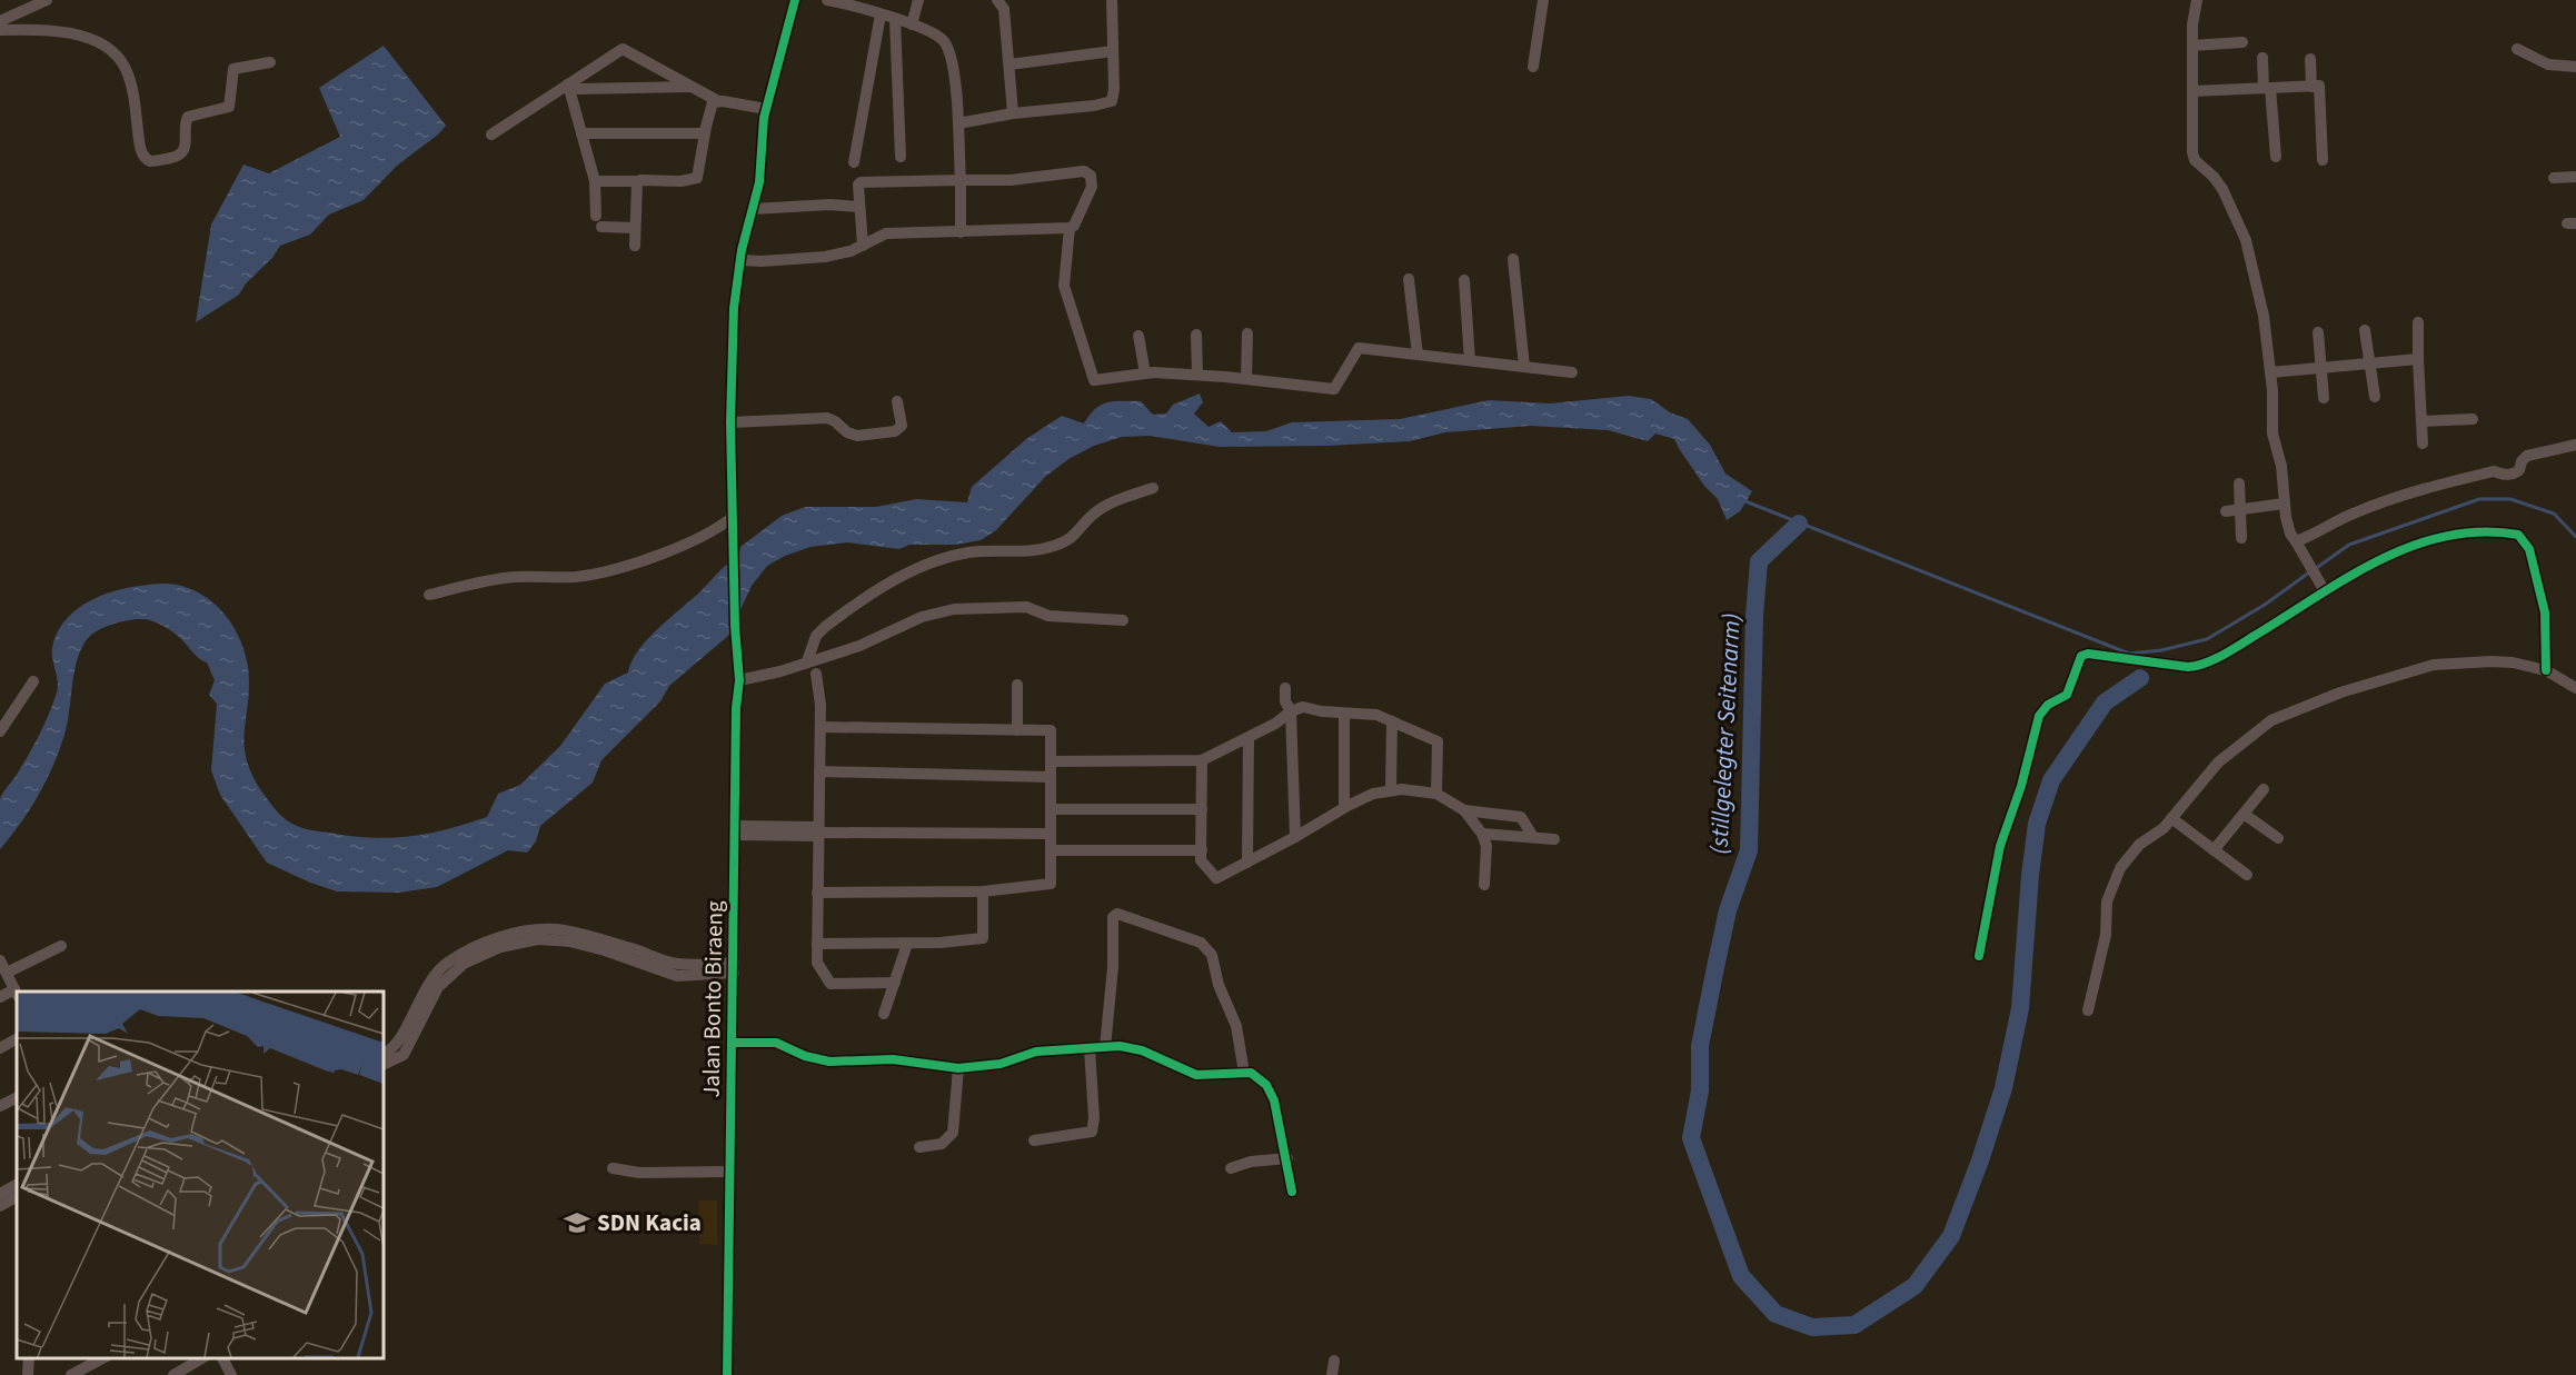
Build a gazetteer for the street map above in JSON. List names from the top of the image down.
{
  "streets": {
    "street": ["Jalan Bonto Biraeng"]
  },
  "water": ["(stillgelegter Seitenarm)"],
  "places": {
    "school or university": ["SDN Kacia"]
  }
}
